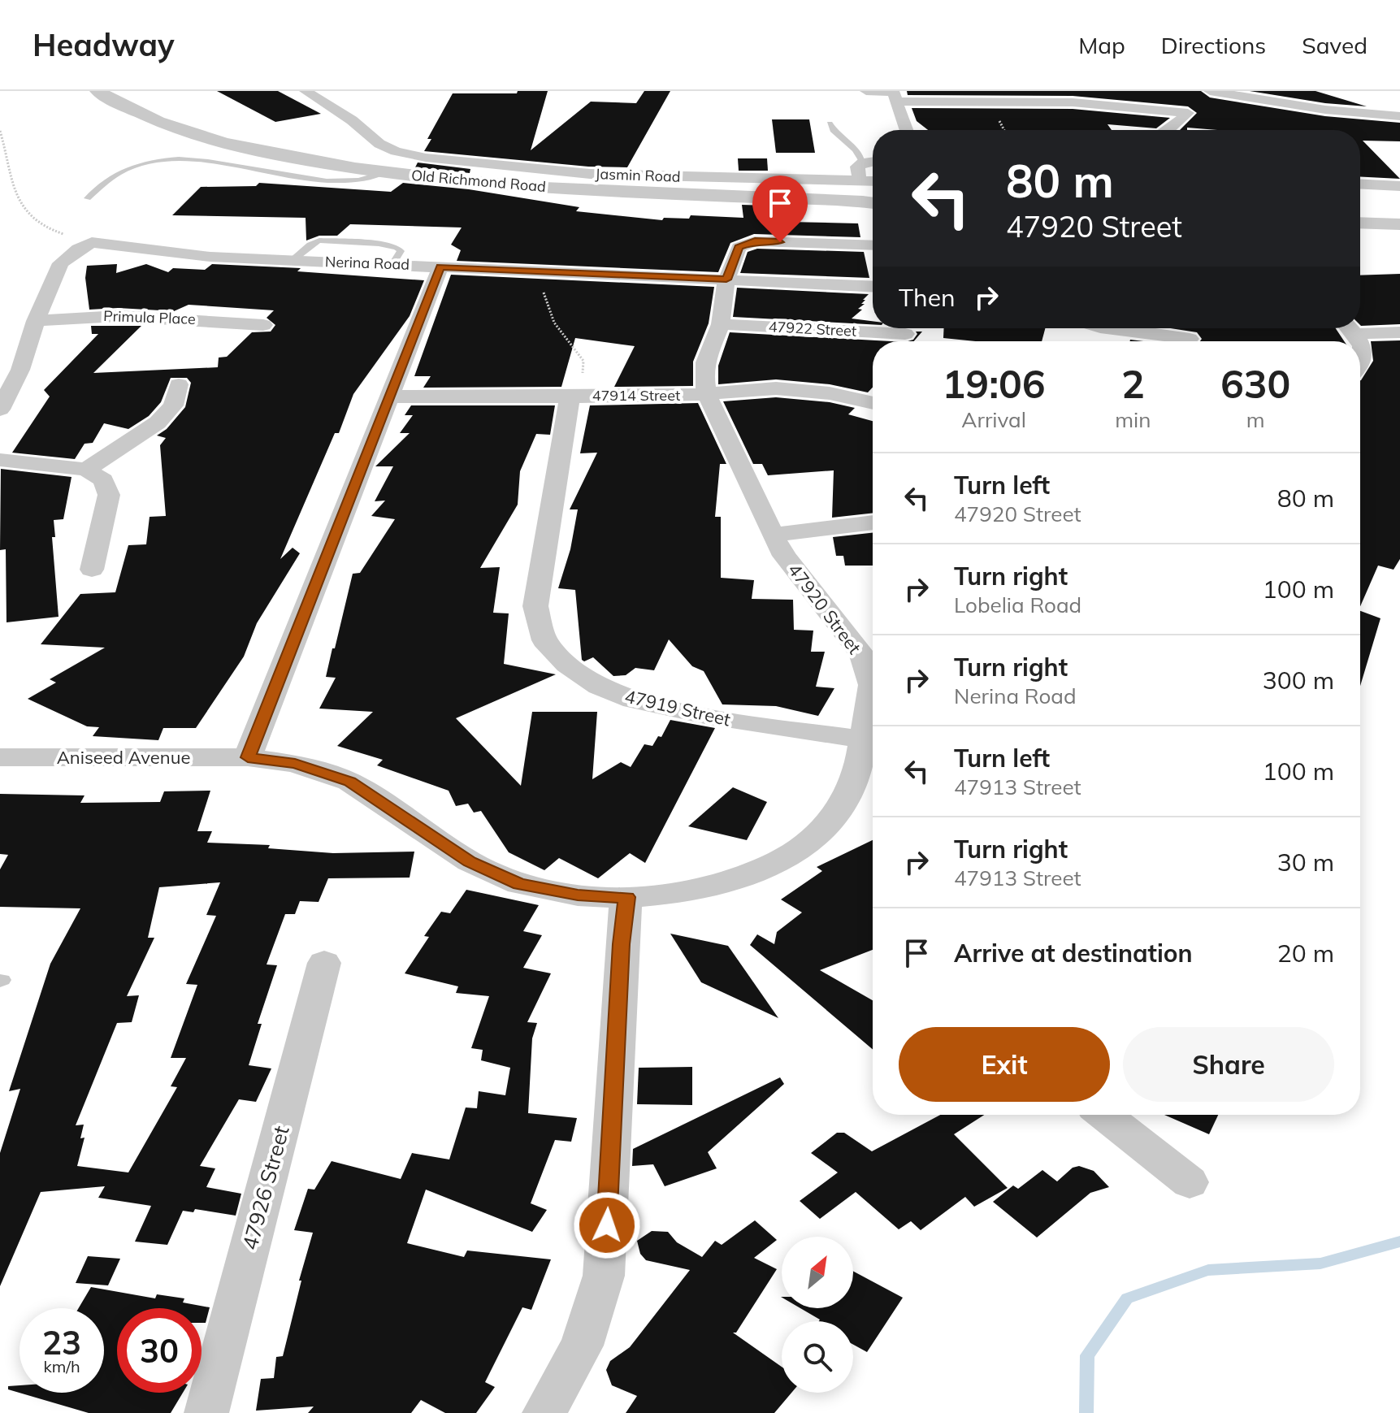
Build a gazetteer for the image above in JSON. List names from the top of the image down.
{
  "streets": {
    "street": [
      "Jasmin Road",
      "Old Richmond Road",
      "Nerina Road",
      "Primula Place",
      "47922 Street",
      "47914 Street",
      "47920 Street",
      "47919 Street",
      "Aniseed Avenue",
      "47926 Street"
    ]
  },
  "crossings": [
    ["Nerina Road", "47920 Street"],
    ["47922 Street", "47920 Street"],
    ["47914 Street", "47920 Street"],
    ["47914 Street", "47919 Street"],
    ["47920 Street", "47919 Street"],
    ["47920 Street", "Aniseed Avenue"]
  ],
  "north": "top right",
  "page": {
    "header": "Headway",
    "nav": ["Map", "Directions", "Saved"],
    "turn": ["80 m", "47920 Street"],
    "then": "Then",
    "eta": [
      "19:06",
      "Arrival",
      "2",
      "min",
      "630",
      "m"
    ],
    "list": [
      {
        "name": "Turn left",
        "note": "47920 Street",
        "value": "80 m"
      },
      {
        "name": "Turn right",
        "note": "Lobelia Road",
        "value": "100 m"
      },
      {
        "name": "Turn right",
        "note": "Nerina Road",
        "value": "300 m"
      },
      {
        "name": "Turn left",
        "note": "47913 Street",
        "value": "100 m"
      },
      {
        "name": "Turn right",
        "note": "47913 Street",
        "value": "30 m"
      },
      {
        "name": "Arrive at destination",
        "value": "20 m"
      }
    ],
    "buttons": ["Exit", "Share"],
    "speed": "23 km/h",
    "limit": "30"
  }
}
